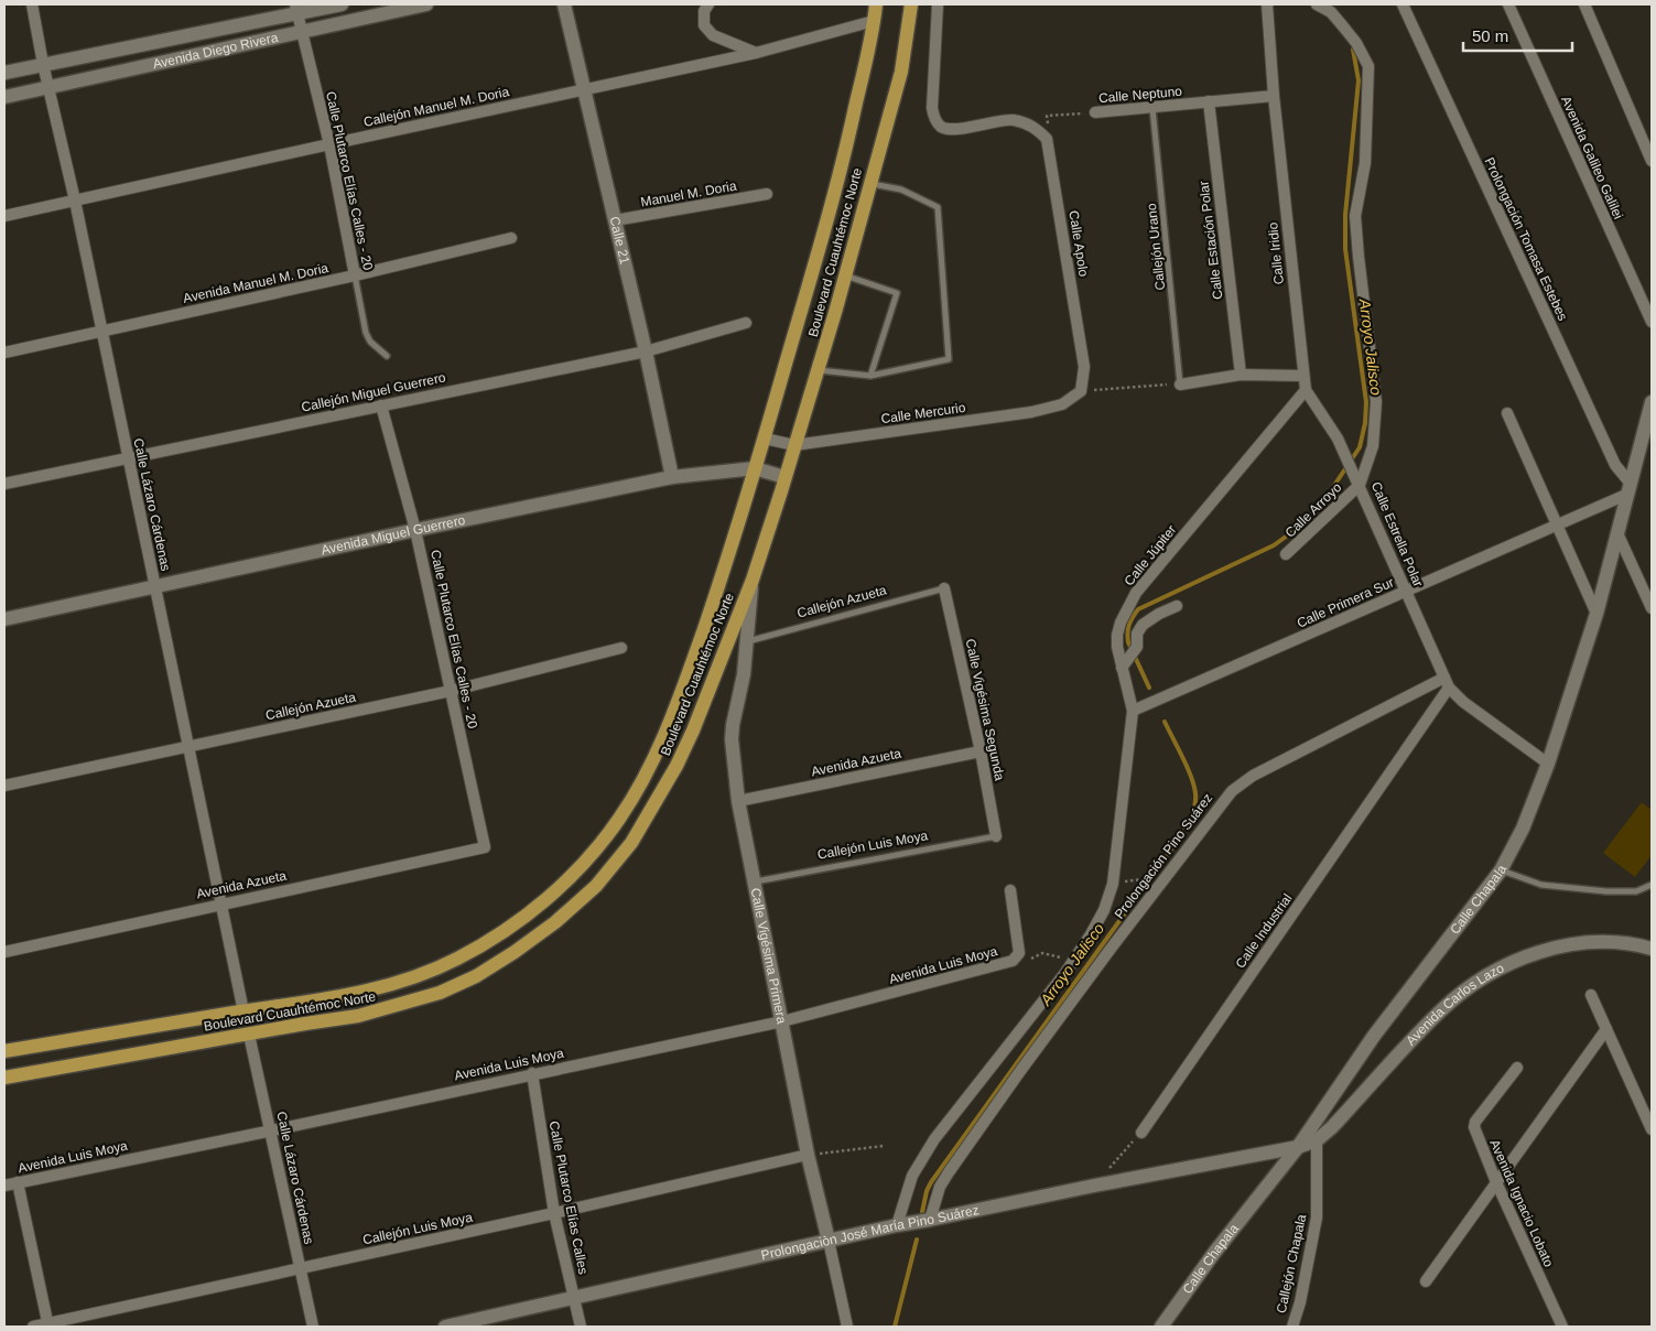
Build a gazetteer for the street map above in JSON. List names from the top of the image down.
{
  "streets": {
    "main road": ["Boulevard Cuauhtémoc Norte"],
    "street": [
      "Avenida Diego Rivera",
      "Calle Neptuno",
      "Callejón Manuel M. Doria",
      "Avenida Galileo Galilei",
      "Calle Plutarco Elías Calles - 20",
      "Manuel M. Doria",
      "Prolongación Tomasa Estebes",
      "Calle 21",
      "Calle Estación Polar",
      "Calle Apolo",
      "Calle Iridio",
      "Avenida Manuel M. Doria",
      "Callejón Miguel Guerrero",
      "Calle Mercurio",
      "Calle Lázaro Cárdenas",
      "Calle Arroyo",
      "Calle Estrella Polar",
      "Avenida Miguel Guerrero",
      "Calle Júpiter",
      "Callejón Azueta",
      "Calle Primera Sur",
      "Calle Vigésima Segunda",
      "Avenida Azueta",
      "Callejón Luis Moya",
      "Prolongación Pino Suárez",
      "Calle Chapala",
      "Calle Industrial",
      "Calle Vigésima Primera",
      "Avenida Luis Moya",
      "Avenida Carlos Lazo",
      "Calle Plutarco Elías Calles",
      "Avenida Ignacio Lobato",
      "Prolongaciòn José María Pino Suárez",
      "Callejón Chapala"
    ],
    "lane": ["Callejón Urano"]
  },
  "crossings": [
    ["Avenida Diego Rivera", "Calle Plutarco Elías Calles - 20"],
    ["Avenida Diego Rivera", "Calle Lázaro Cárdenas"],
    ["Calle Neptuno", "Calle Estación Polar"],
    ["Calle Neptuno", "Calle Apolo"],
    ["Calle Neptuno", "Callejón Urano"],
    ["Calle Neptuno", "Calle Iridio"],
    ["Callejón Manuel M. Doria", "Calle Plutarco Elías Calles - 20"],
    ["Callejón Manuel M. Doria", "Calle 21"],
    ["Callejón Manuel M. Doria", "Boulevard Cuauhtémoc Norte"],
    ["Callejón Manuel M. Doria", "Calle Lázaro Cárdenas"],
    ["Calle Plutarco Elías Calles - 20", "Avenida Manuel M. Doria"],
    ["Calle Plutarco Elías Calles - 20", "Callejón Miguel Guerrero"],
    ["Calle Plutarco Elías Calles - 20", "Avenida Miguel Guerrero"],
    ["Calle Plutarco Elías Calles - 20", "Callejón Azueta"],
    ["Calle Plutarco Elías Calles - 20", "Avenida Azueta"],
    ["Manuel M. Doria", "Calle 21"],
    ["Prolongación Tomasa Estebes", "Calle Primera Sur"],
    ["Prolongación Tomasa Estebes", "Calle Chapala"],
    ["Calle 21", "Callejón Miguel Guerrero"],
    ["Calle 21", "Avenida Miguel Guerrero"],
    ["Calle Apolo", "Calle Mercurio"],
    ["Boulevard Cuauhtémoc Norte", "Calle Mercurio"],
    ["Boulevard Cuauhtémoc Norte", "Calle Lázaro Cárdenas"],
    ["Boulevard Cuauhtémoc Norte", "Avenida Miguel Guerrero"],
    ["Boulevard Cuauhtémoc Norte", "Calle Vigésima Primera"],
    ["Calle Iridio", "Calle Arroyo"],
    ["Calle Iridio", "Calle Estrella Polar"],
    ["Calle Iridio", "Calle Júpiter"],
    ["Avenida Manuel M. Doria", "Calle Lázaro Cárdenas"],
    ["Callejón Miguel Guerrero", "Calle Lázaro Cárdenas"],
    ["Calle Lázaro Cárdenas", "Avenida Miguel Guerrero"],
    ["Calle Lázaro Cárdenas", "Callejón Azueta"],
    ["Calle Lázaro Cárdenas", "Avenida Azueta"],
    ["Calle Lázaro Cárdenas", "Callejón Luis Moya"],
    ["Calle Lázaro Cárdenas", "Avenida Luis Moya"],
    ["Calle Arroyo", "Calle Estrella Polar"],
    ["Calle Estrella Polar", "Calle Primera Sur"],
    ["Calle Estrella Polar", "Prolongación Pino Suárez"],
    ["Calle Estrella Polar", "Calle Chapala"],
    ["Calle Estrella Polar", "Calle Industrial"],
    ["Calle Júpiter", "Calle Primera Sur"],
    ["Calle Júpiter", "Prolongaciòn José María Pino Suárez"],
    ["Callejón Azueta", "Calle Vigésima Segunda"],
    ["Callejón Azueta", "Calle Vigésima Primera"],
    ["Calle Primera Sur", "Calle Chapala"],
    ["Calle Vigésima Segunda", "Avenida Azueta"],
    ["Calle Vigésima Segunda", "Callejón Luis Moya"],
    ["Avenida Azueta", "Calle Vigésima Primera"],
    ["Callejón Luis Moya", "Calle Vigésima Primera"],
    ["Callejón Luis Moya", "Calle Plutarco Elías Calles"],
    ["Prolongación Pino Suárez", "Calle Industrial"],
    ["Prolongación Pino Suárez", "Prolongaciòn José María Pino Suárez"],
    ["Calle Chapala", "Avenida Carlos Lazo"],
    ["Calle Chapala", "Prolongaciòn José María Pino Suárez"],
    ["Calle Vigésima Primera", "Avenida Luis Moya"],
    ["Calle Vigésima Primera", "Prolongaciòn José María Pino Suárez"],
    ["Avenida Luis Moya", "Calle Plutarco Elías Calles"],
    ["Avenida Carlos Lazo", "Prolongaciòn José María Pino Suárez"],
    ["Avenida Carlos Lazo", "Callejón Chapala"],
    ["Calle Plutarco Elías Calles", "Prolongaciòn José María Pino Suárez"]
  ],
  "water": ["Arroyo Jalisco"],
  "scale_bar": "50 m"
}
